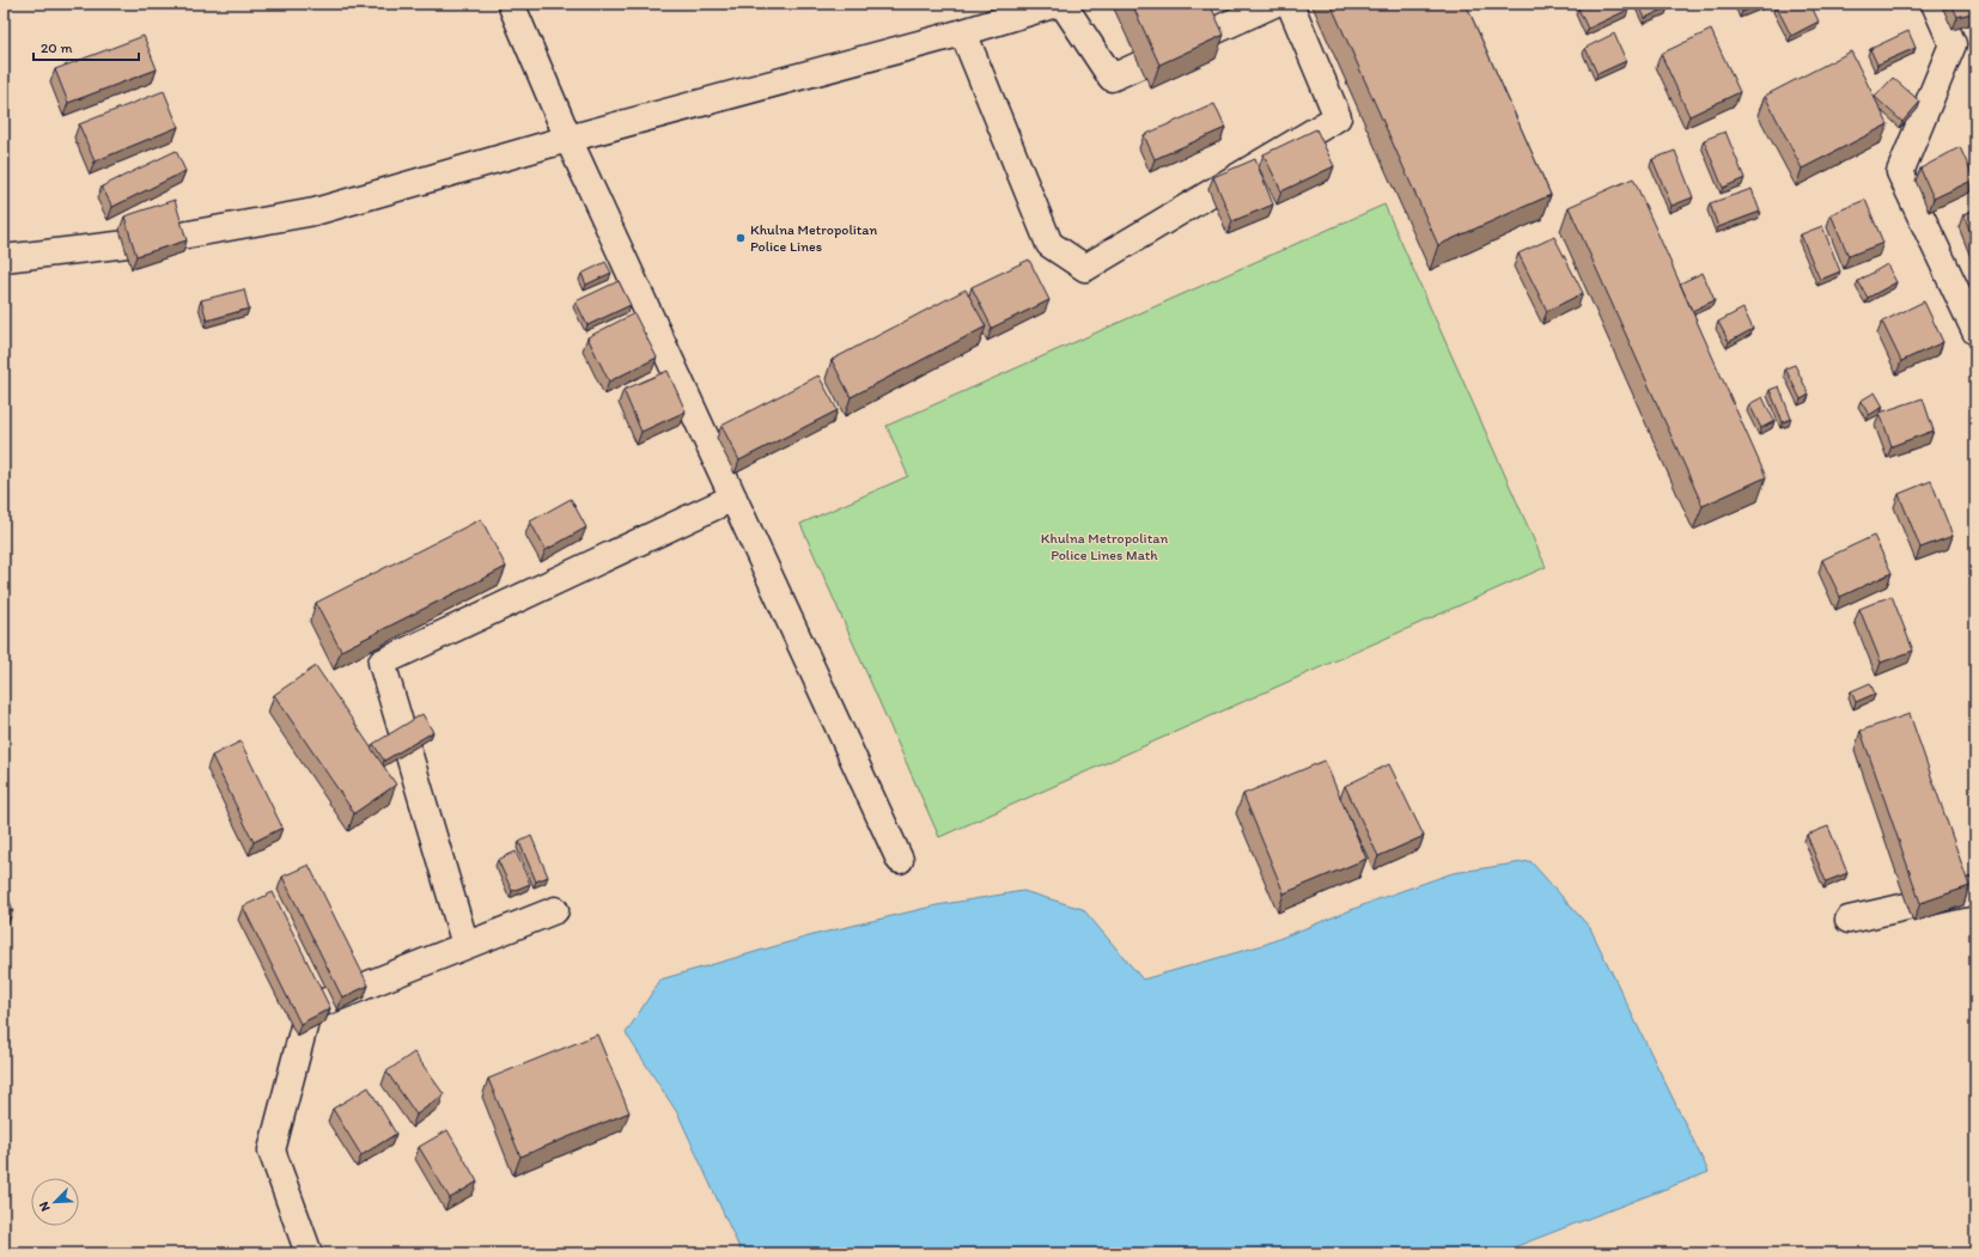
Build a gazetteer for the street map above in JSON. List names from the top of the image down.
{
  "parks": ["Khulna Metropolitan Police Lines Math"],
  "places": ["Khulna Metropolitan Police Lines"],
  "scale_bar": "20 m",
  "north": "bottom left"
}
